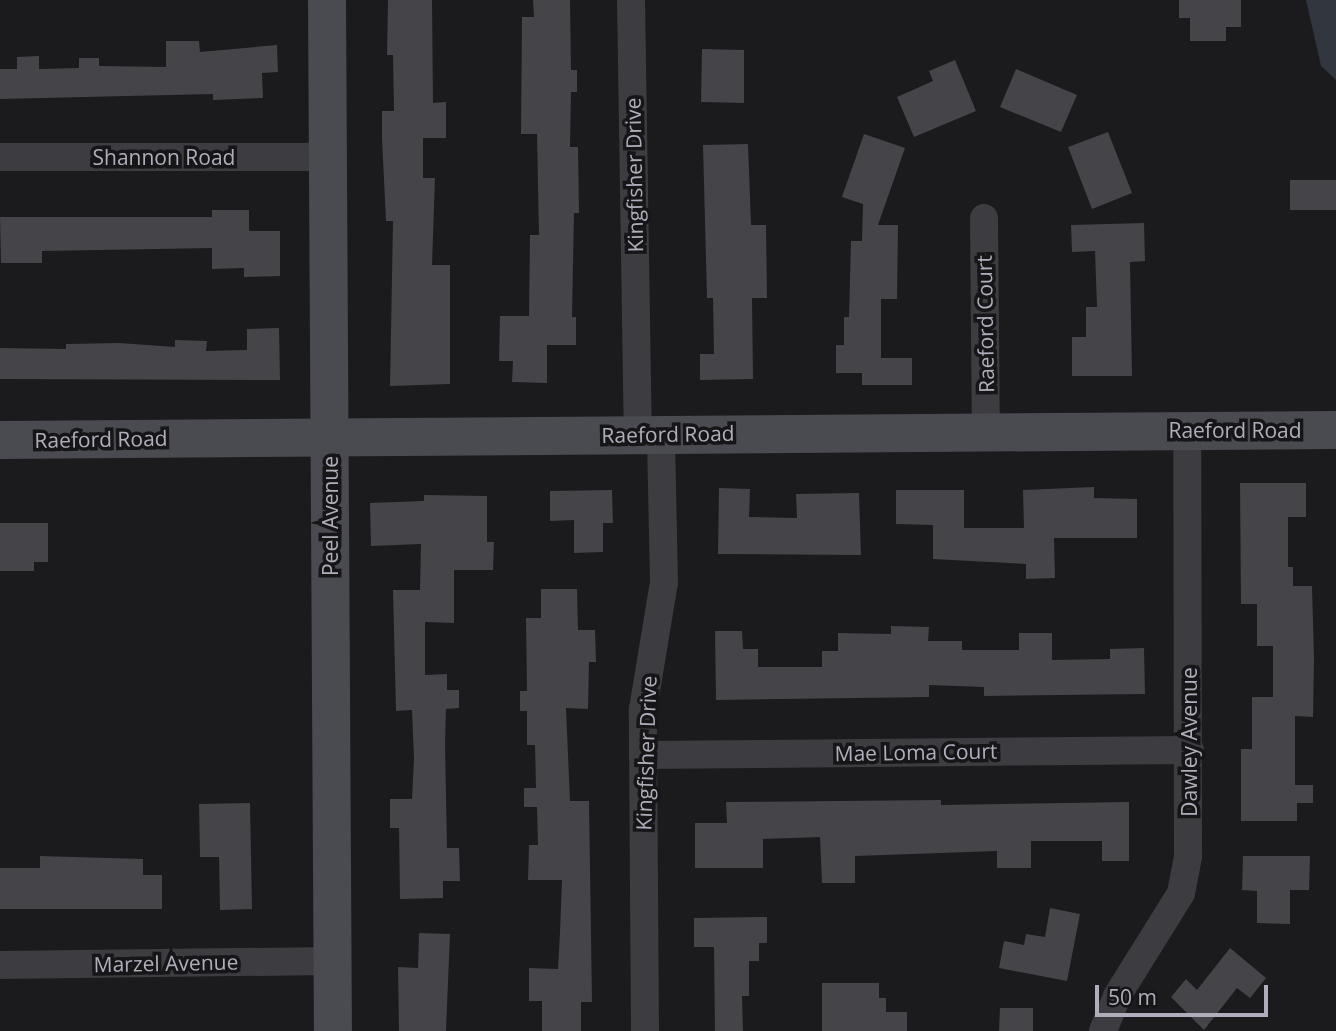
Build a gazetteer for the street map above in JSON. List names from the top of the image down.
{
  "streets": {
    "street": [
      "Shannon Road",
      "Kingfisher Drive",
      "Raeford Court",
      "Raeford Road",
      "Peel Avenue",
      "Dawley Avenue",
      "Mae Loma Court",
      "Marzel Avenue"
    ]
  },
  "crossings": [
    ["Shannon Road", "Peel Avenue"],
    ["Kingfisher Drive", "Raeford Road"],
    ["Kingfisher Drive", "Mae Loma Court"],
    ["Raeford Court", "Raeford Road"],
    ["Raeford Road", "Peel Avenue"],
    ["Raeford Road", "Dawley Avenue"],
    ["Peel Avenue", "Marzel Avenue"],
    ["Dawley Avenue", "Mae Loma Court"]
  ],
  "scale_bar": "50 m"
}
